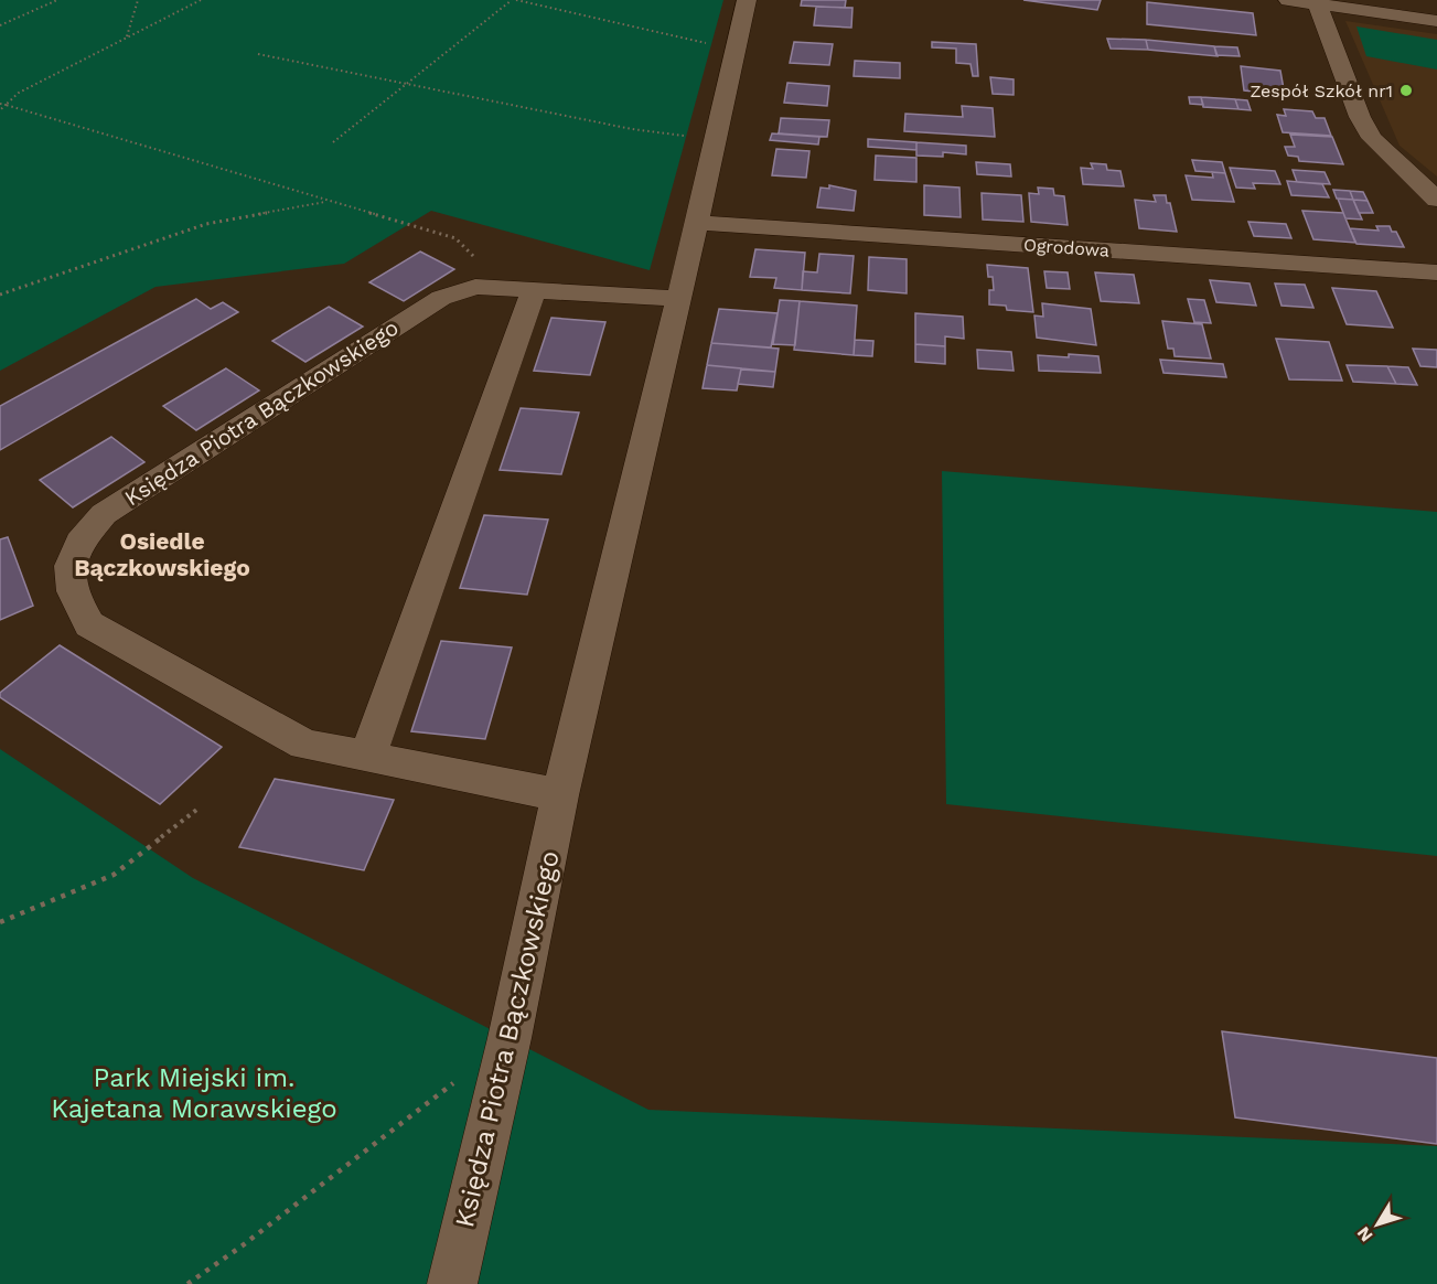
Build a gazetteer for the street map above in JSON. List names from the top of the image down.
{
  "streets": {
    "street": ["Ogrodowa", "Księdza Piotra Bączkowskiego"]
  },
  "crossings": [
    ["Ogrodowa", "Księdza Piotra Bączkowskiego"]
  ],
  "districts": ["Osiedle Bączkowskiego"],
  "parks": ["Park Miejski im. Kajetana Morawskiego"],
  "places": ["Zespół Szkół nr1"],
  "north": "bottom left"
}
